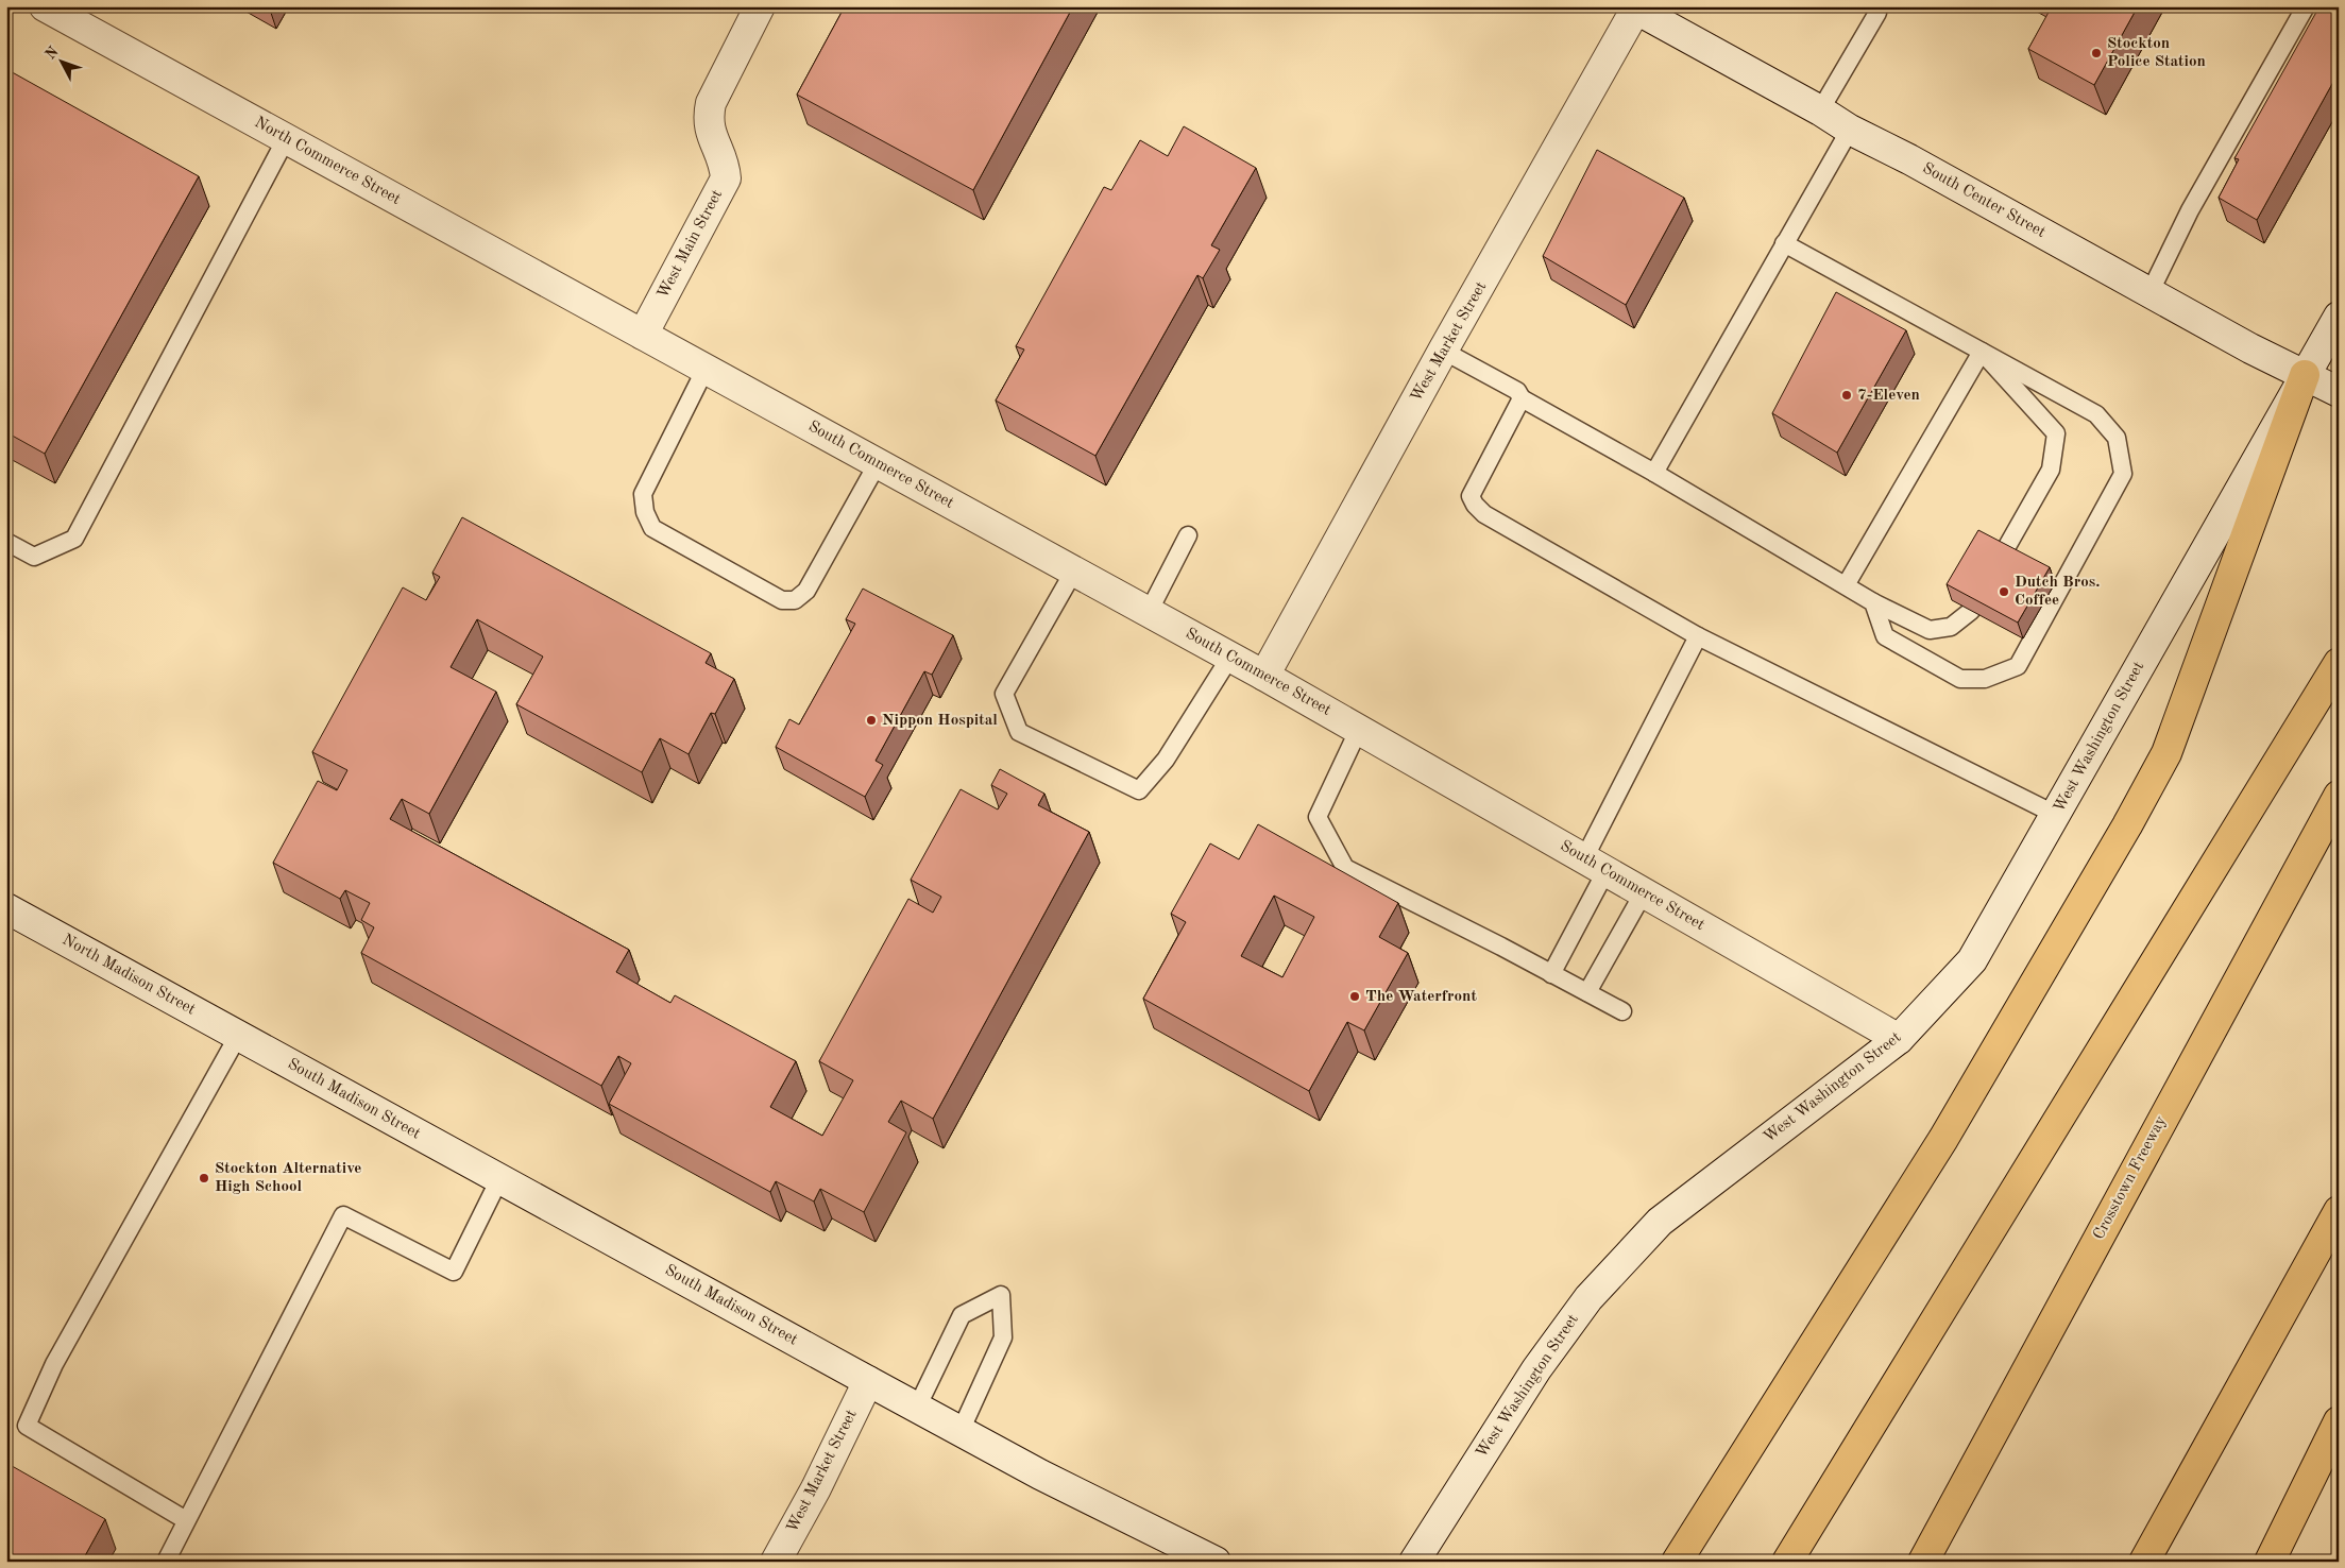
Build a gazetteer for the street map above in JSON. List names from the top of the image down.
{
  "streets": {
    "highway": ["Crosstown Freeway"],
    "street": [
      "North Commerce Street",
      "South Center Street",
      "West Main Street",
      "West Market Street",
      "South Commerce Street",
      "West Washington Street",
      "North Madison Street",
      "South Madison Street"
    ]
  },
  "crossings": [
    ["North Commerce Street", "South Commerce Street"],
    ["South Center Street", "West Market Street"],
    ["South Center Street", "West Washington Street"],
    ["West Main Street", "South Commerce Street"],
    ["West Market Street", "South Commerce Street"],
    ["West Market Street", "South Madison Street"],
    ["South Commerce Street", "West Washington Street"],
    ["North Madison Street", "South Madison Street"]
  ],
  "places": [
    "Stockton Police Station",
    "7-Eleven",
    "Dutch Bros. Coffee",
    "Nippon Hospital",
    "The Waterfront",
    "Stockton Alternative High School"
  ],
  "north": "top left"
}
